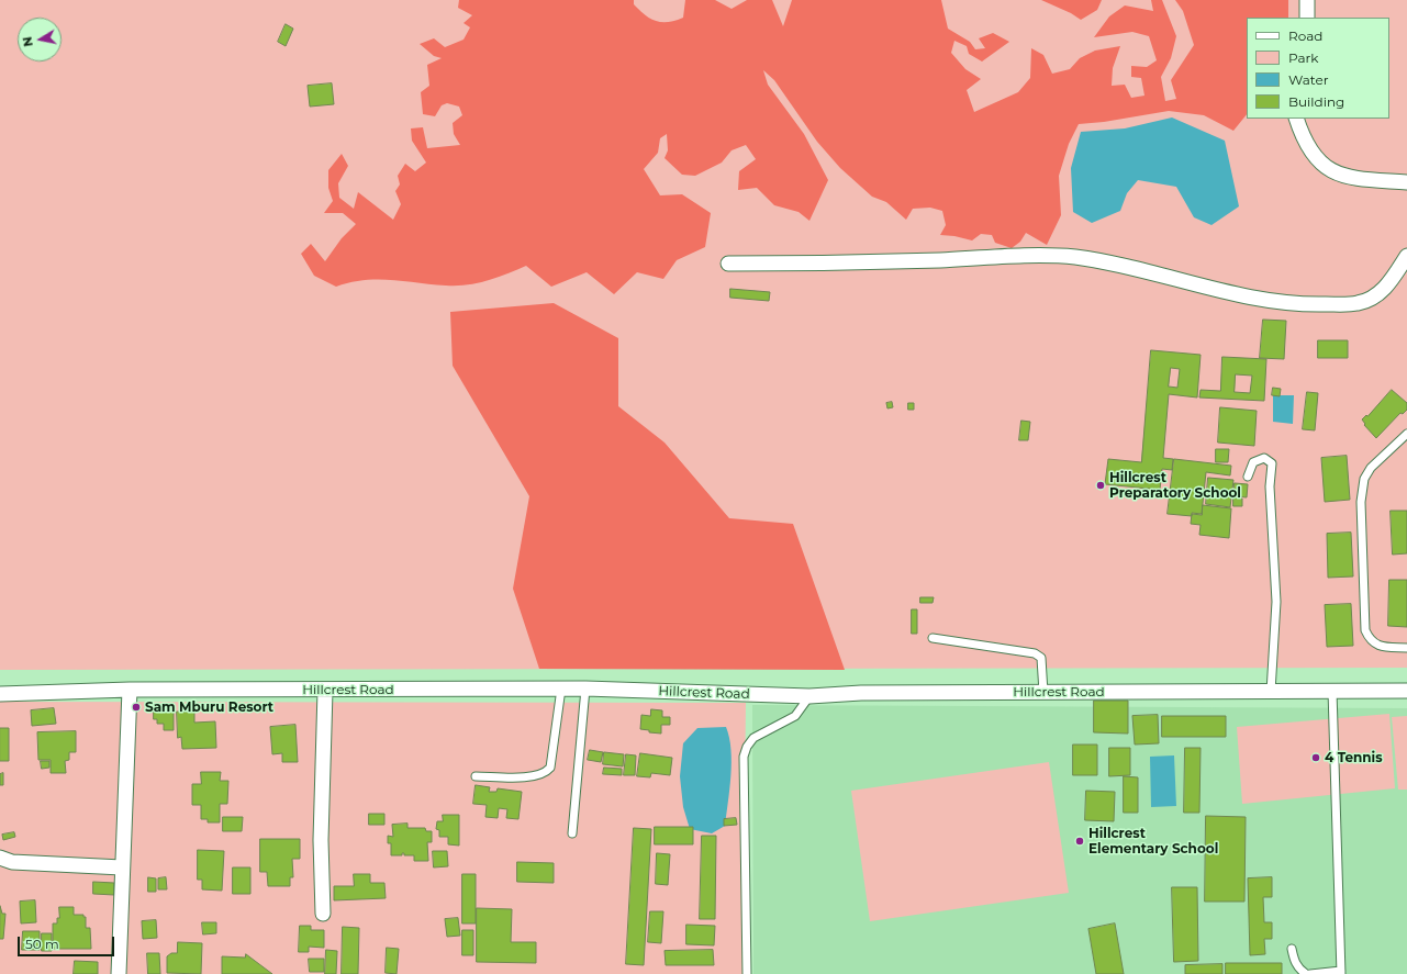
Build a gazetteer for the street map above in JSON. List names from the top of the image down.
{
  "streets": {
    "street": ["Hillcrest Road"]
  },
  "places": [
    "Hillcrest Preparatory School",
    "Sam Mburu Resort",
    "4 Tennis",
    "Hillcrest Elementary School"
  ],
  "legend": [
    "Road",
    "Park",
    "Water",
    "Building"
  ],
  "scale_bar": "50 m",
  "north": "left"
}
